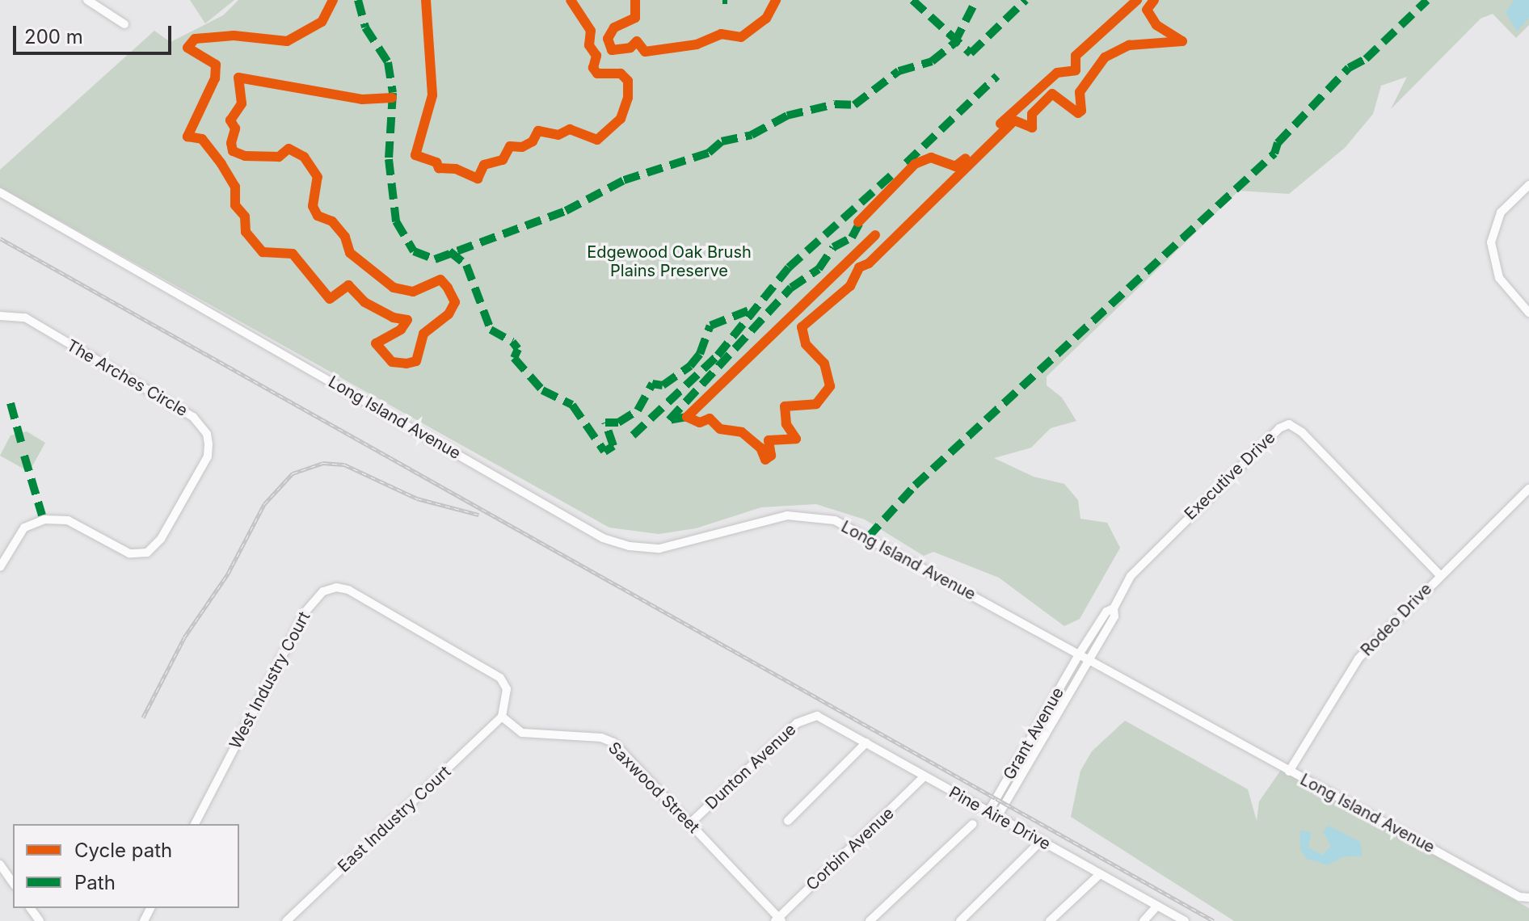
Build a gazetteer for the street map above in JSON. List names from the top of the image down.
{
  "streets": {
    "street": [
      "The Arches Circle",
      "Long Island Avenue",
      "Executive Drive",
      "Rodeo Drive",
      "West Industry Court",
      "Grant Avenue",
      "Dunton Avenue",
      "Saxwood Street",
      "Pine Aire Drive",
      "East Industry Court",
      "Corbin Avenue"
    ]
  },
  "crossings": [
    ["Long Island Avenue", "Executive Drive"],
    ["Long Island Avenue", "Rodeo Drive"],
    ["Long Island Avenue", "Grant Avenue"],
    ["Executive Drive", "Rodeo Drive"],
    ["Executive Drive", "Grant Avenue"],
    ["West Industry Court", "Saxwood Street"],
    ["West Industry Court", "East Industry Court"],
    ["Grant Avenue", "Pine Aire Drive"],
    ["Dunton Avenue", "Saxwood Street"],
    ["Dunton Avenue", "Pine Aire Drive"],
    ["Saxwood Street", "East Industry Court"],
    ["Saxwood Street", "Corbin Avenue"],
    ["Pine Aire Drive", "Corbin Avenue"]
  ],
  "parks": ["Edgewood Oak Brush Plains Preserve"],
  "legend": ["Cycle path", "Path"],
  "scale_bar": "200 m"
}
